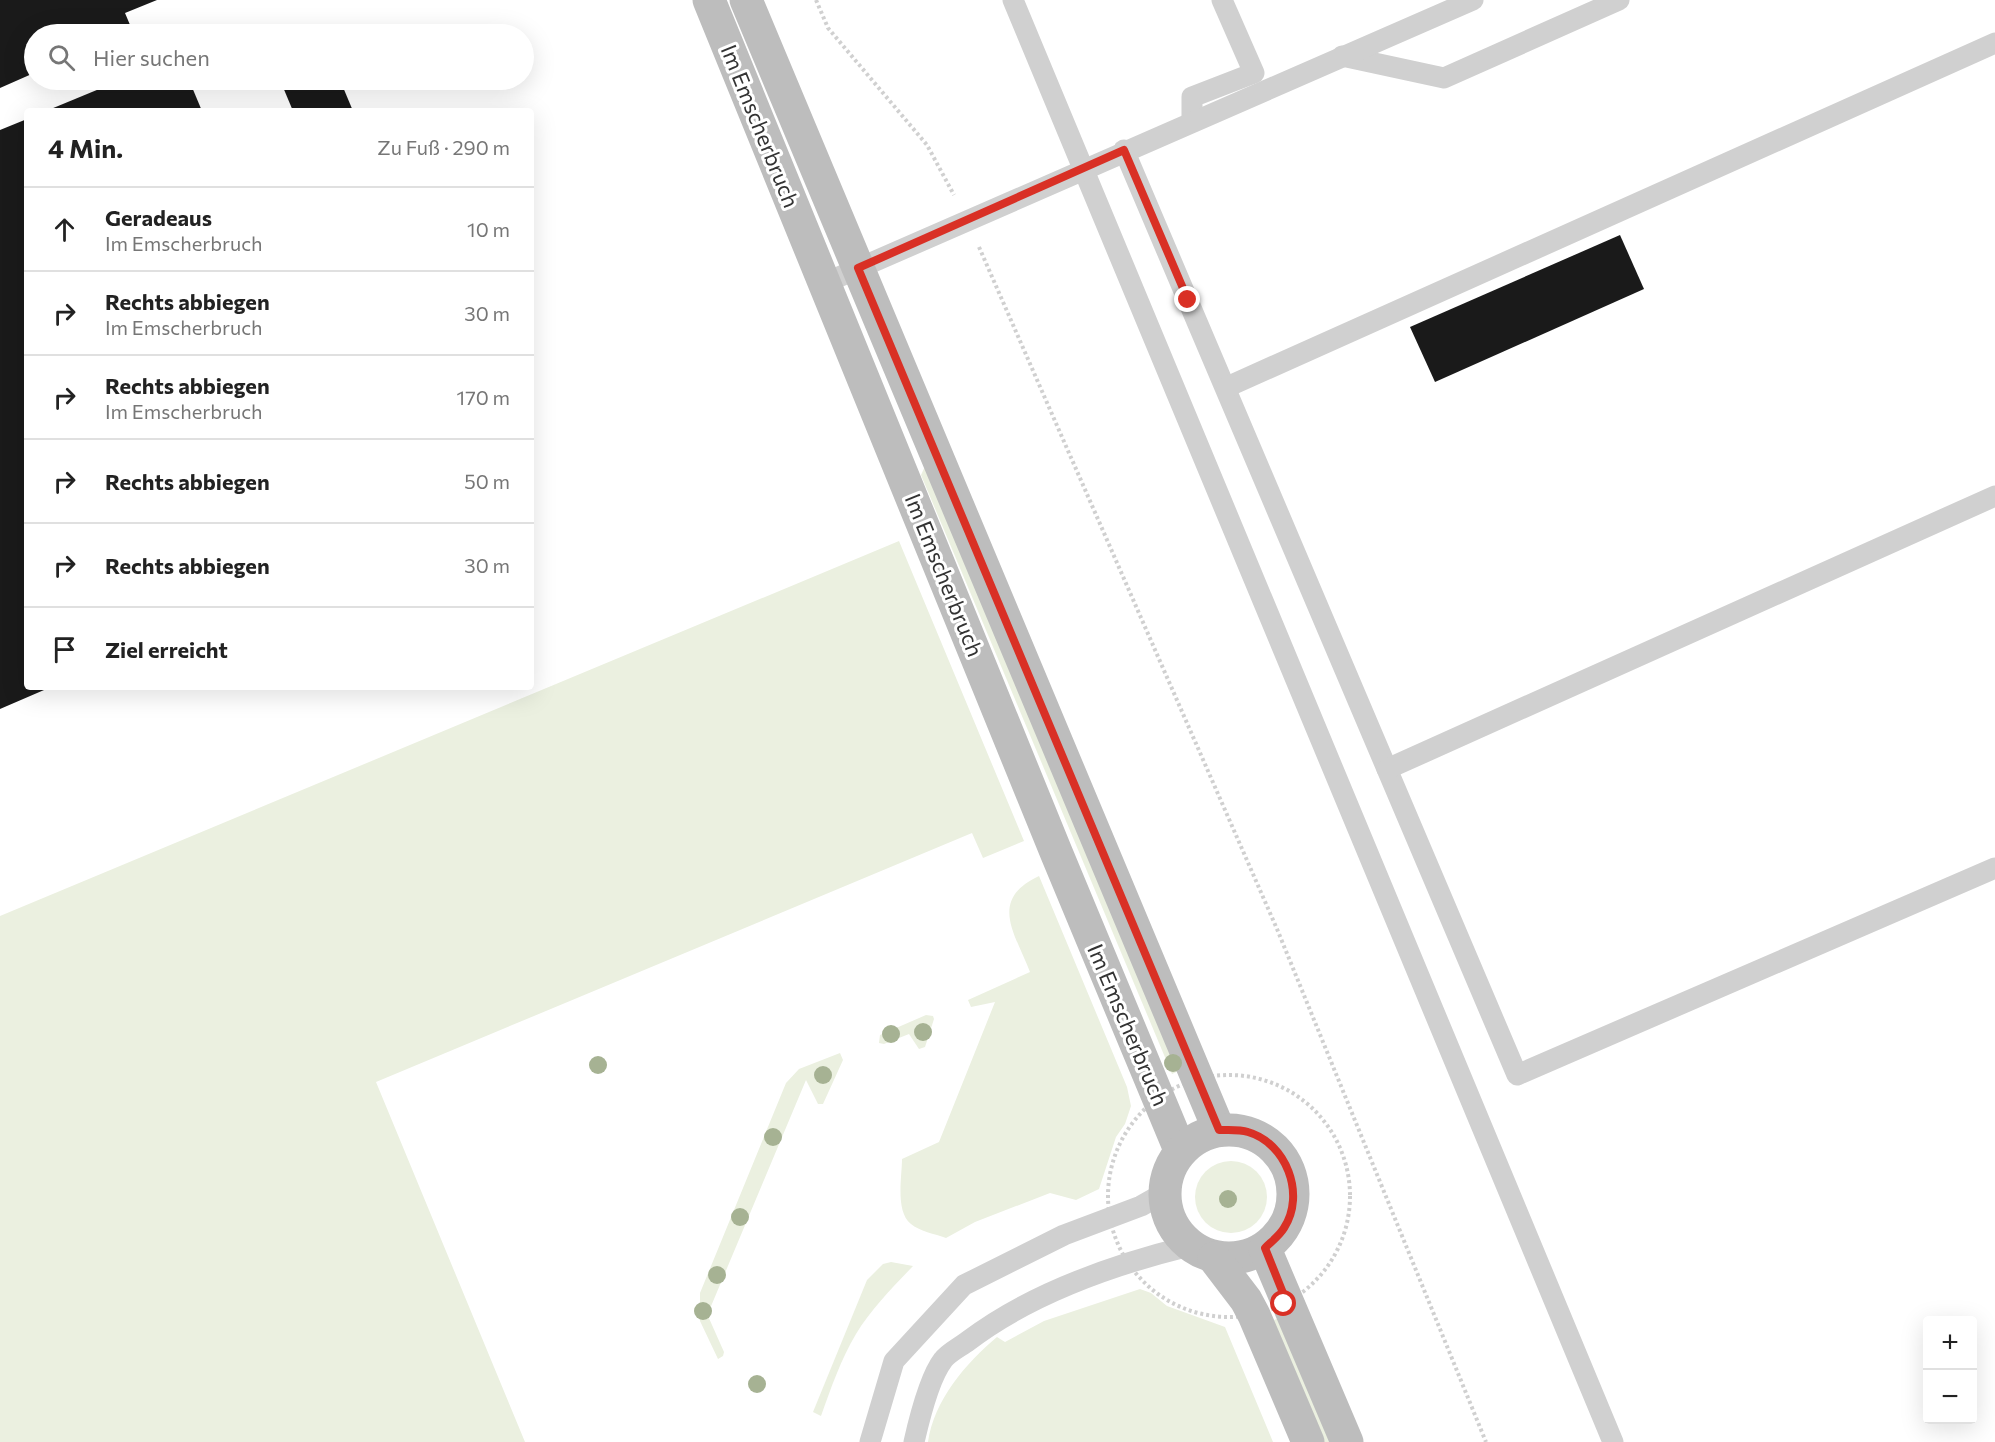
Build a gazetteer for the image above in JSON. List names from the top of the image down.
{
  "streets": {
    "main road": ["Im Emscherbruch"]
  },
  "page": {
    "search": "Hier suchen",
    "heading": ["4 Min.", "Zu Fuß · 290 m"],
    "list": [
      ["Geradeaus", "Im Emscherbruch", "10 m"],
      ["Rechts abbiegen", "Im Emscherbruch", "30 m"],
      ["Rechts abbiegen", "Im Emscherbruch", "170 m"],
      ["Rechts abbiegen", "50 m"],
      ["Rechts abbiegen", "30 m"],
      "Ziel erreicht"
    ],
    "map_buttons": ["+", "−"]
  }
}
